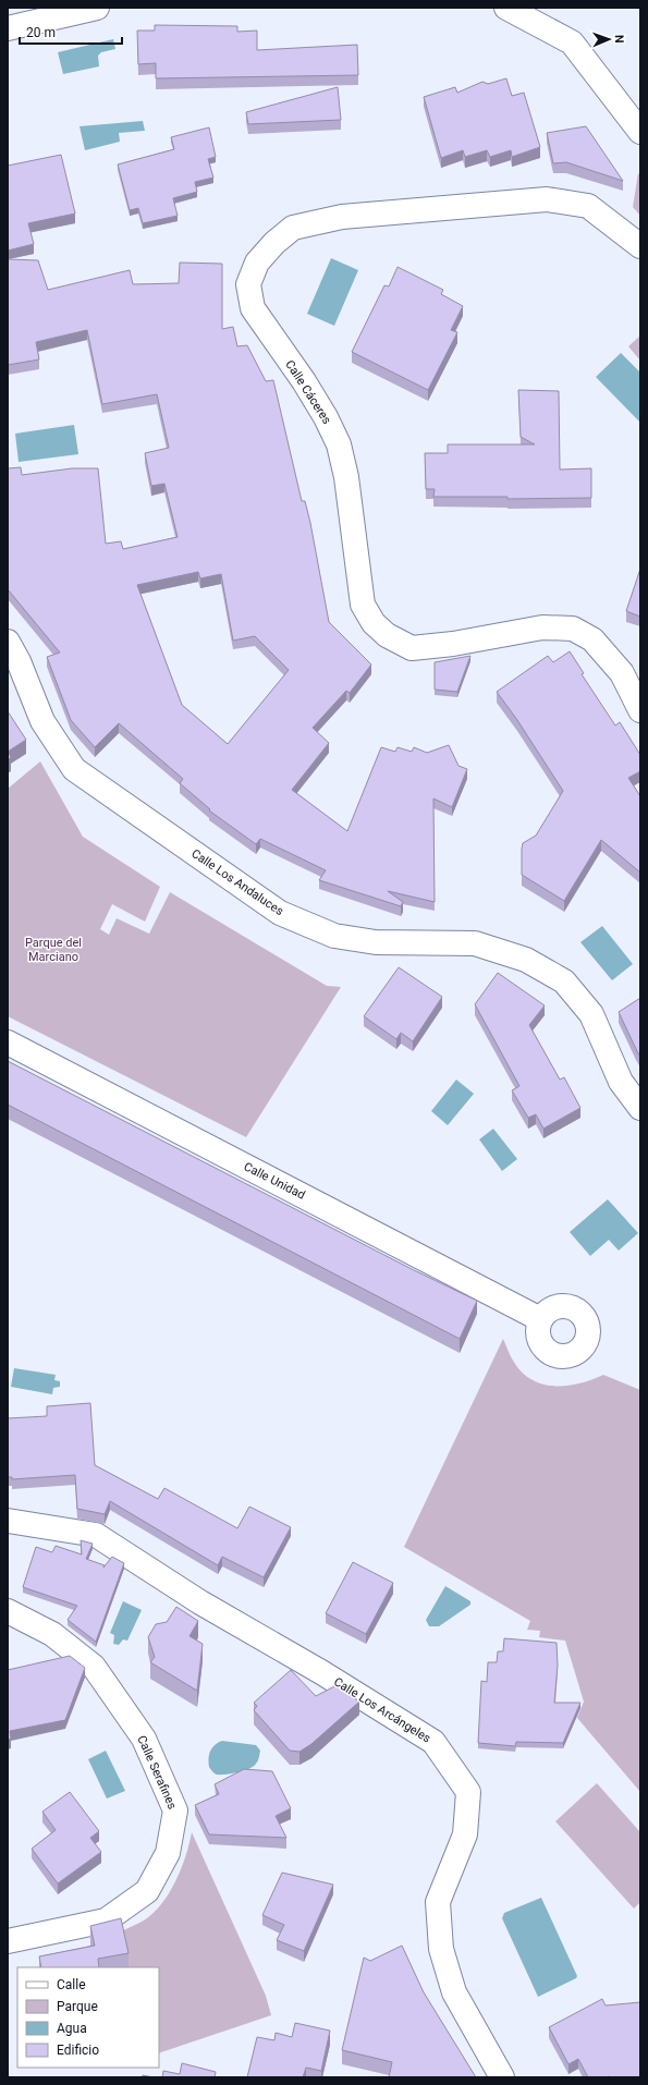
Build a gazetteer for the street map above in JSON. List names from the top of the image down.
{
  "streets": {
    "street": [
      "Calle Cáceres",
      "Calle Los Andaluces",
      "Calle Unidad",
      "Calle Los Arcángeles",
      "Calle Serafines"
    ]
  },
  "parks": ["Parque del Marciano"],
  "legend": [
    "Calle",
    "Parque",
    "Agua",
    "Edificio"
  ],
  "scale_bar": "20 m",
  "north": "right"
}
